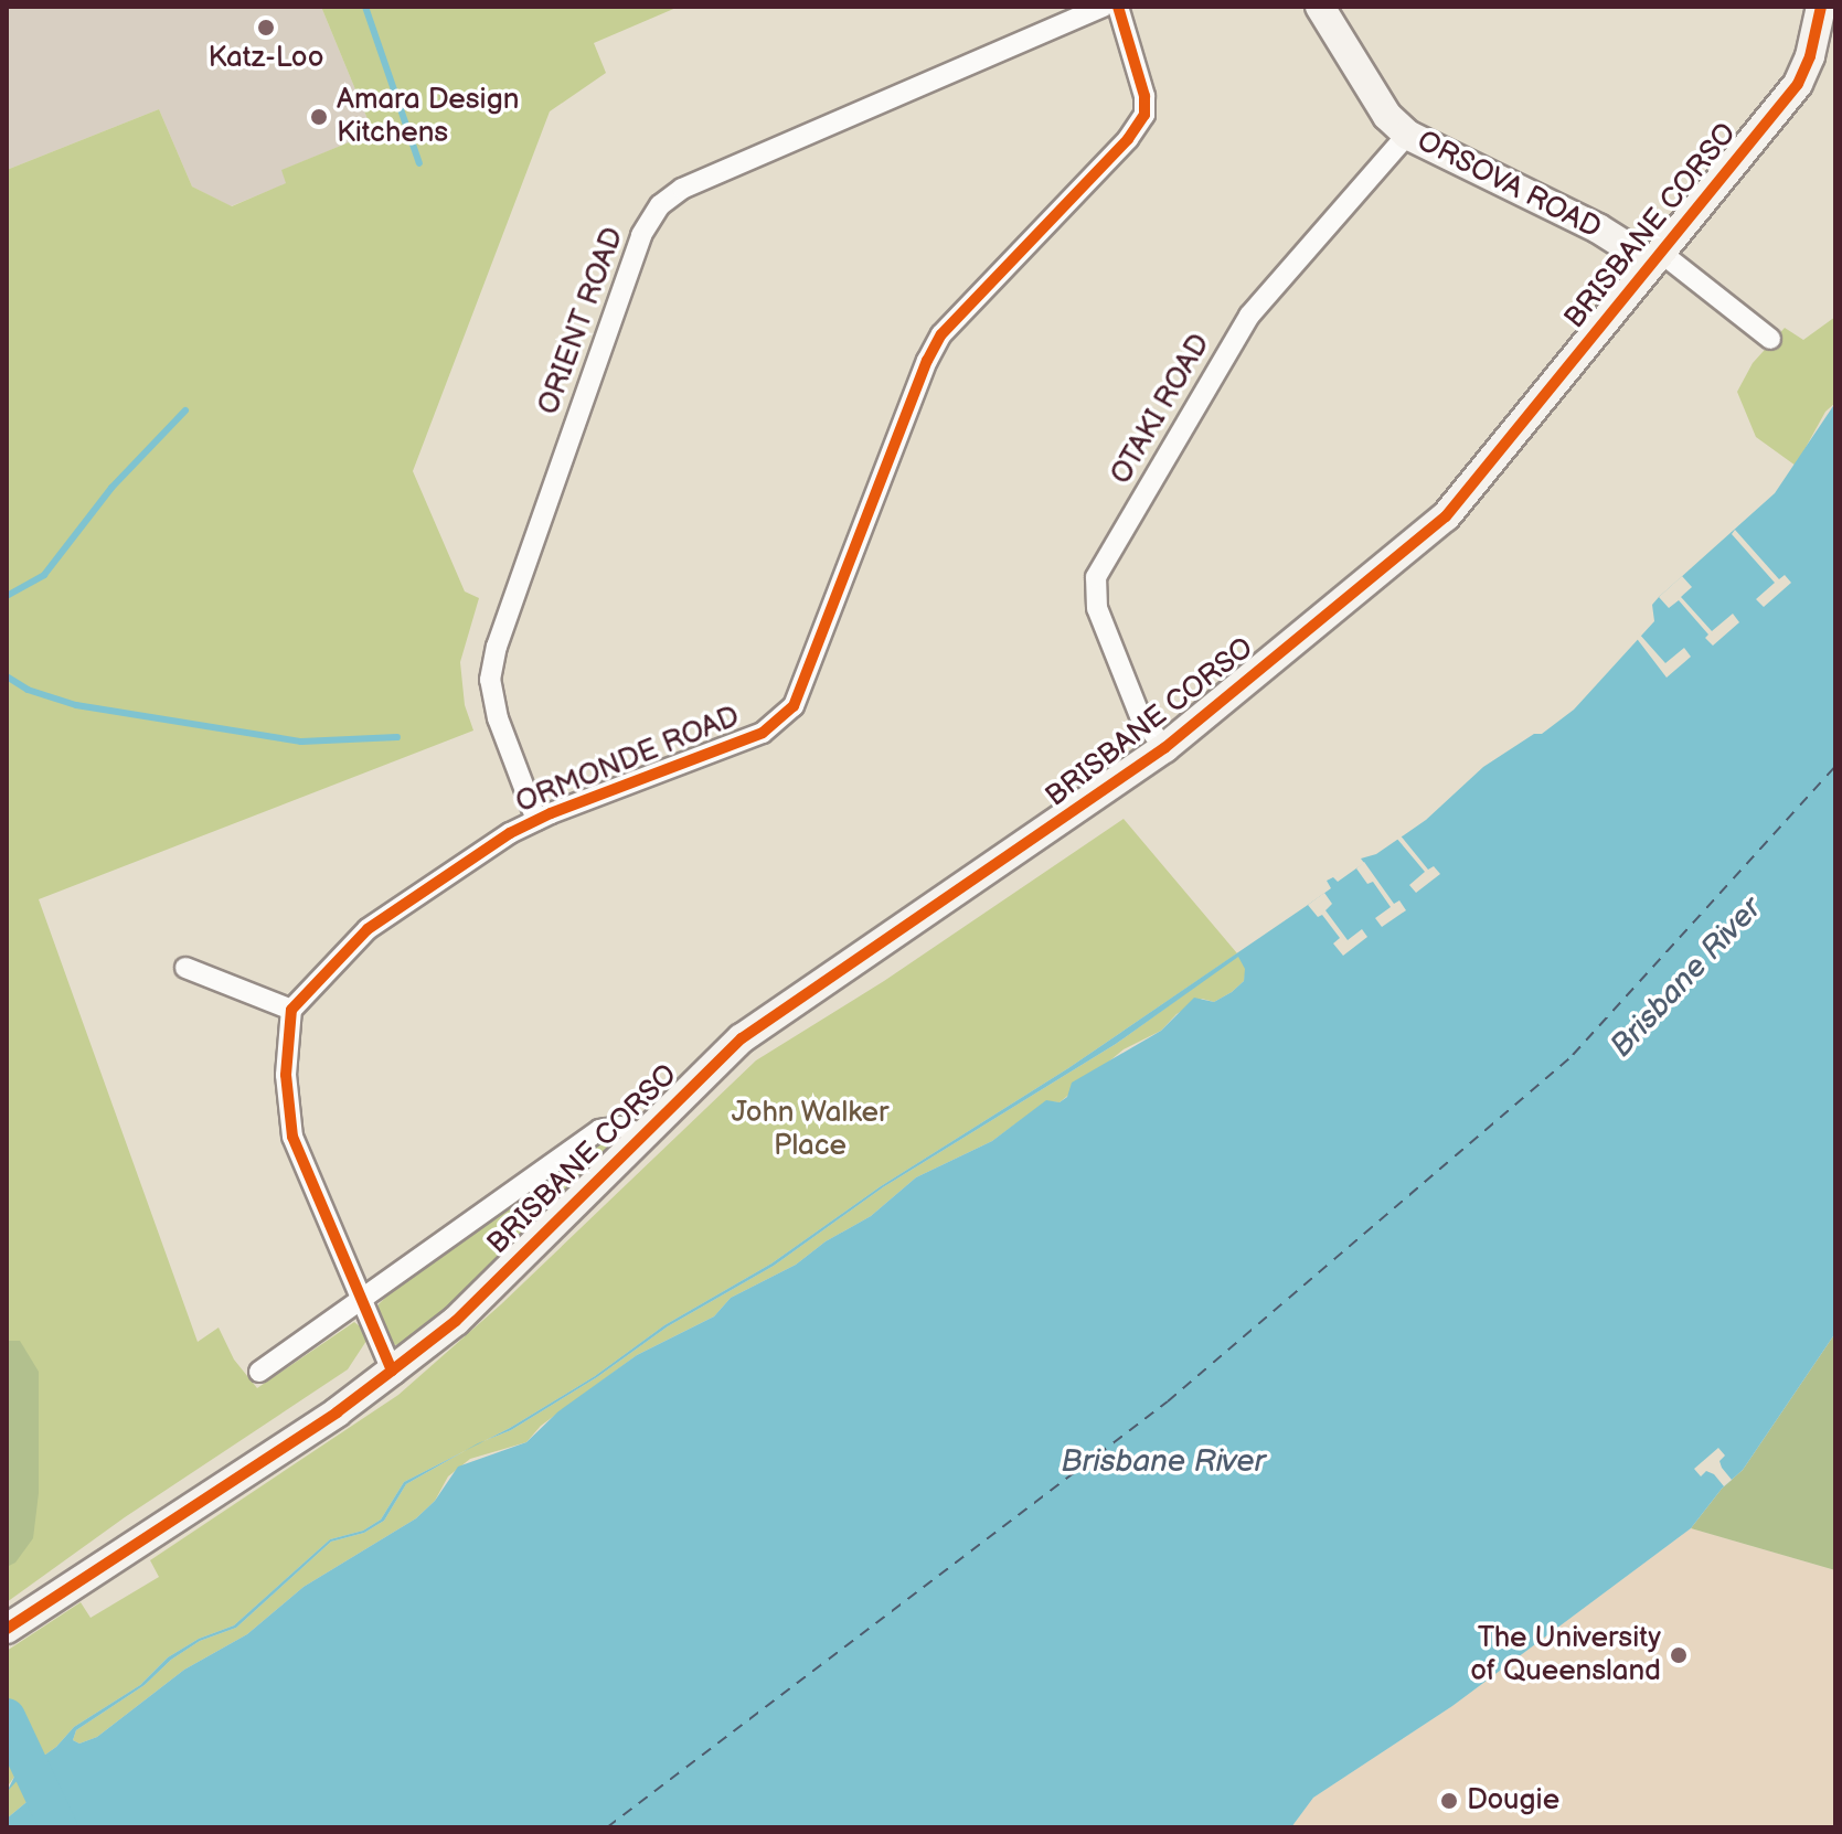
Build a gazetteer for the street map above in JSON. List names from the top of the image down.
{
  "streets": {
    "street": [
      "ORSOVA ROAD",
      "BRISBANE CORSO",
      "ORIENT ROAD",
      "OTAKI ROAD",
      "ORMONDE ROAD"
    ]
  },
  "crossings": [
    ["ORSOVA ROAD", "BRISBANE CORSO"],
    ["ORSOVA ROAD", "OTAKI ROAD"],
    ["BRISBANE CORSO", "OTAKI ROAD"],
    ["ORIENT ROAD", "ORMONDE ROAD"]
  ],
  "water": ["Brisbane River"],
  "parks": ["John Walker Place"],
  "places": [
    "Katz-Loo",
    "Amara Design Kitchens",
    "The University of Queensland",
    "Dougie"
  ]
}
